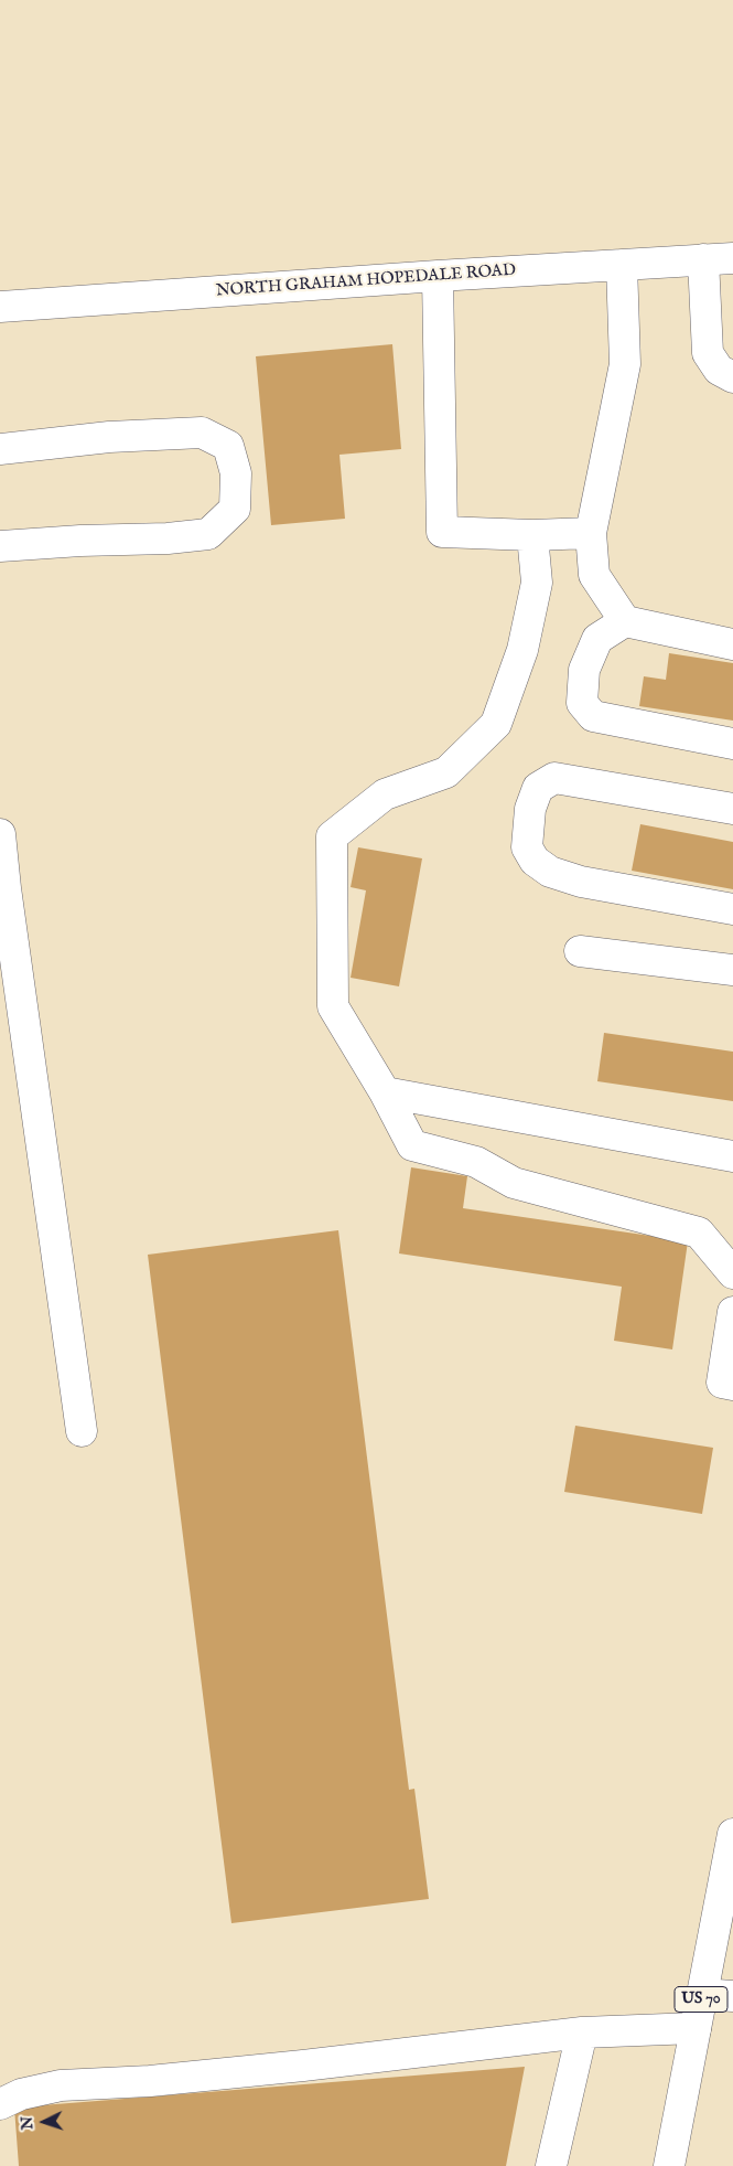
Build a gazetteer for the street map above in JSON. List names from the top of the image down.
{
  "streets": {
    "street": ["NORTH GRAHAM HOPEDALE ROAD", "US 70"]
  },
  "north": "left"
}
